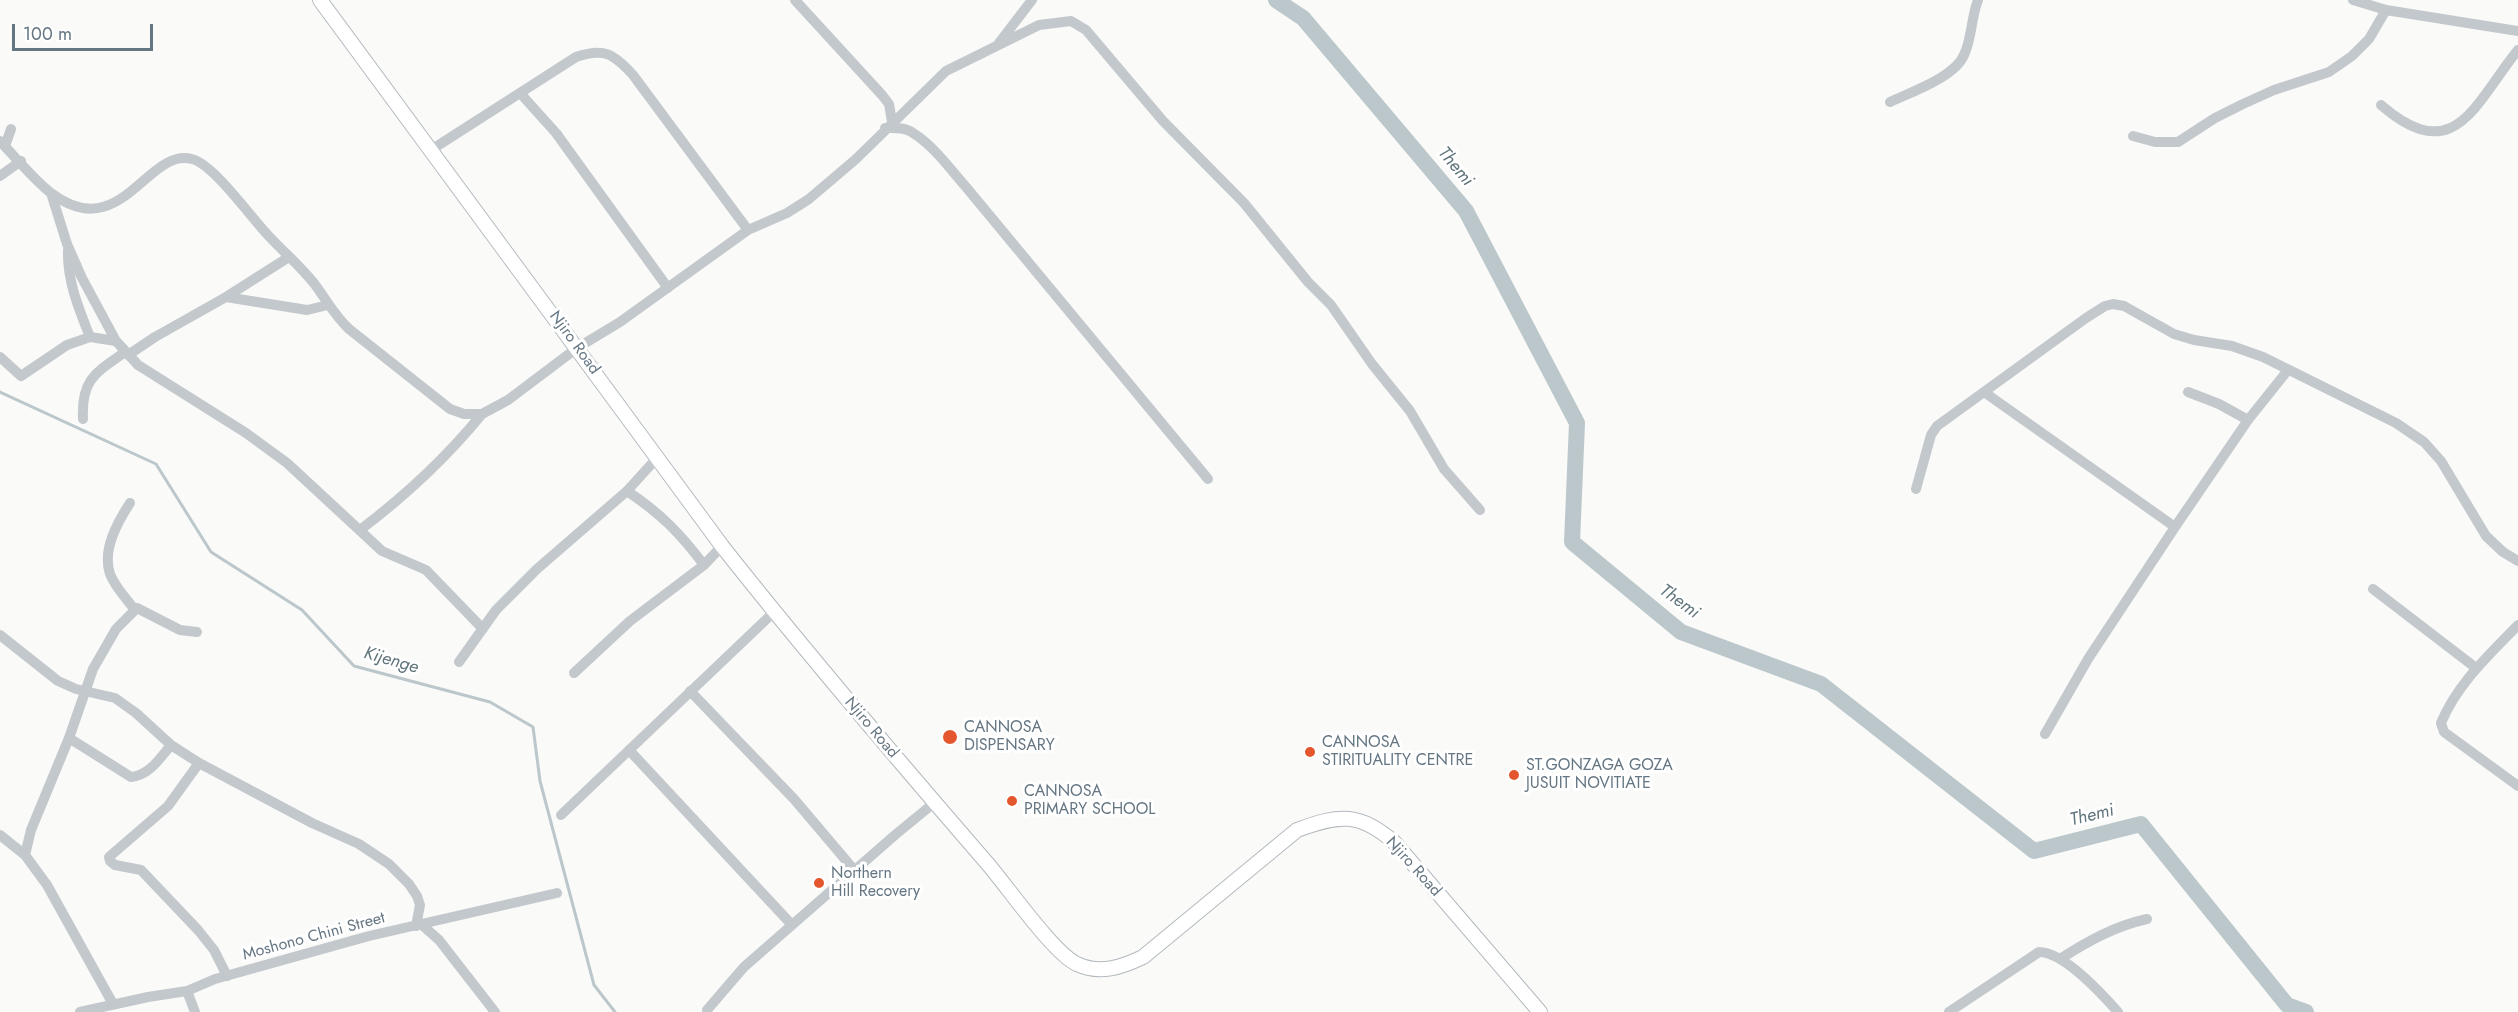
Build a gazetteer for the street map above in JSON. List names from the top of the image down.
{
  "streets": {
    "street": ["Njiro Road", "Moshono Chini Street"]
  },
  "water": ["Themi", "Kijenge"],
  "places": [
    "CANNOSA DISPENSARY",
    "CANNOSA STIRITUALITY CENTRE",
    "ST.GONZAGA GOZA JUSUIT NOVITIATE",
    "CANNOSA PRIMARY SCHOOL",
    "Northern Hill Recovery"
  ],
  "scale_bar": "100 m"
}
